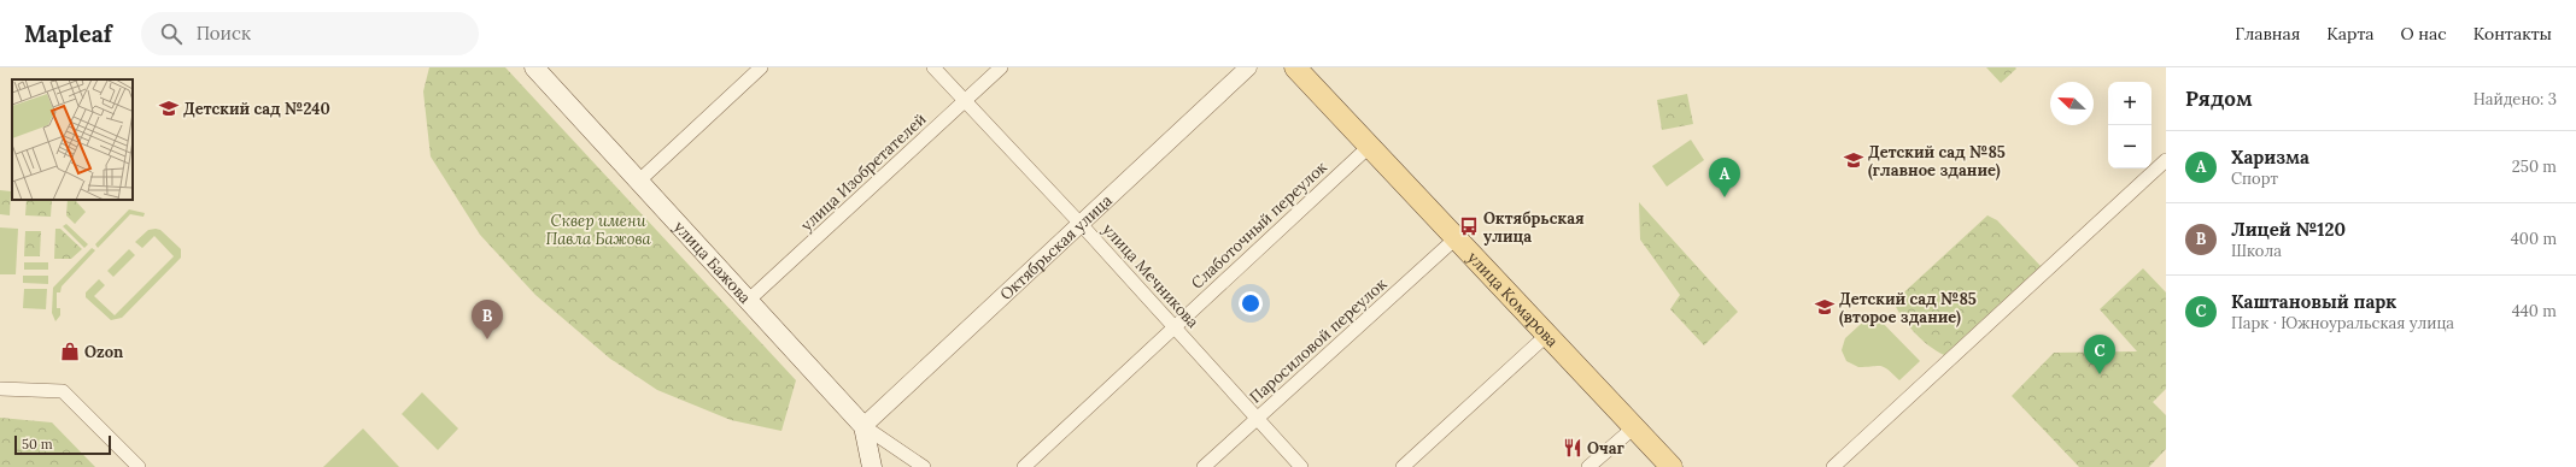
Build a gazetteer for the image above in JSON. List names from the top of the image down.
{
  "streets": {
    "main road": ["улица Бажова", "улица Комарова"],
    "street": [
      "улица Изобретателей",
      "Слаботочный переулок",
      "Октябрьская улица",
      "улица Мечникова",
      "Паросиловой переулок"
    ]
  },
  "crossings": [
    ["улица Изобретателей", "улица Бажова"],
    ["улица Изобретателей", "улица Мечникова"],
    ["Слаботочный переулок", "улица Мечникова"],
    ["Слаботочный переулок", "улица Комарова"],
    ["Октябрьская улица", "улица Бажова"],
    ["Октябрьская улица", "улица Мечникова"],
    ["улица Мечникова", "Паросиловой переулок"],
    ["улица Комарова", "Паросиловой переулок"]
  ],
  "parks": ["Сквер имени Павла Бажова"],
  "places": {
    "school or university": ["Детский сад №240", "Детский сад №85 (главное здание)", "Детский сад №85 (второе здание)"],
    "bus stop": ["Октябрьская улица"],
    "shop": ["Ozon"],
    "restaurant": ["Очаг"]
  },
  "scale_bar": "50 m",
  "north": "top left",
  "page": {
    "header": "Mapleaf",
    "search": "Поиск",
    "nav": [
      "Главная",
      "Карта",
      "О нас",
      "Контакты"
    ],
    "heading": ["Рядом", "Найдено: 3"],
    "map_buttons": ["+", "−"],
    "list": [
      {
        "mark": "A",
        "name": "Харизма",
        "note": "Спорт",
        "value": "250 m"
      },
      {
        "mark": "B",
        "name": "Лицей №120",
        "note": "Школа",
        "value": "400 m"
      },
      {
        "mark": "C",
        "name": "Каштановый парк",
        "note": "Парк · Южноуральская улица",
        "value": "440 m"
      }
    ],
    "pins": ["A", "B", "C"],
    "scale": "50 m"
  }
}
